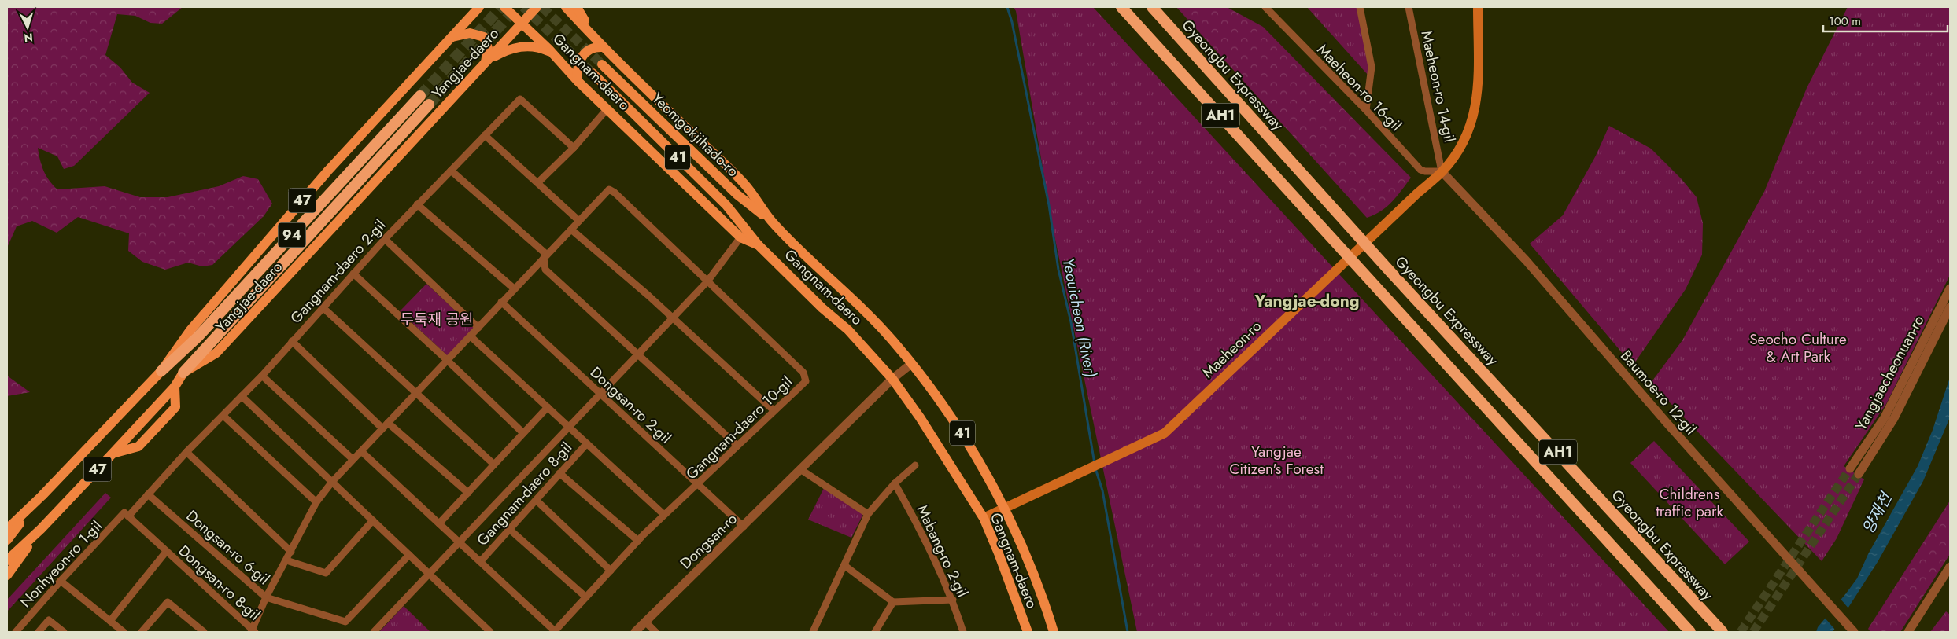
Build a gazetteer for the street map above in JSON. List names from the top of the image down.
{
  "streets": {
    "highway": ["Gyeongbu Expressway", "AH1", "94"],
    "main road": [
      "Yangjae-daero",
      "Gangnam-daero",
      "Yeomgokjihado-ro",
      "41",
      "47",
      "Maeheon-ro"
    ],
    "street": [
      "Maeheon-ro 14-gil",
      "Maeheon-ro 16-gil",
      "Gangnam-daero 2-gil",
      "Yangjaecheonuan-ro",
      "Baumoe-ro 12-gil",
      "Dongsan-ro 2-gil",
      "Gangnam-daero 10-gil",
      "Gangnam-daero 8-gil",
      "Dongsan-ro",
      "Dongsan-ro 6-gil",
      "Mabang-ro 2-gil",
      "Nonhyeon-ro 1-gil",
      "Dongsan-ro 8-gil"
    ]
  },
  "crossings": [
    ["Yangjae-daero", "Gangnam-daero"],
    ["Yangjae-daero", "94"],
    ["Gangnam-daero", "Yeomgokjihado-ro"],
    ["Gangnam-daero", "Maeheon-ro"],
    ["Gangnam-daero", "Gangnam-daero 8-gil"],
    ["Gangnam-daero", "Dongsan-ro"],
    ["Maeheon-ro 14-gil", "Maeheon-ro 16-gil"],
    ["Maeheon-ro 14-gil", "Maeheon-ro"],
    ["Maeheon-ro 14-gil", "Baumoe-ro 12-gil"],
    ["Maeheon-ro 16-gil", "Maeheon-ro"],
    ["Maeheon-ro 16-gil", "Baumoe-ro 12-gil"],
    ["Gangnam-daero 2-gil", "Dongsan-ro 6-gil"],
    ["Gangnam-daero 2-gil", "Nonhyeon-ro 1-gil"],
    ["Gangnam-daero 2-gil", "Dongsan-ro 8-gil"],
    ["Maeheon-ro", "Baumoe-ro 12-gil"],
    ["Dongsan-ro 2-gil", "Gangnam-daero 10-gil"],
    ["Dongsan-ro 2-gil", "Gangnam-daero 8-gil"],
    ["Dongsan-ro 2-gil", "Dongsan-ro"],
    ["Gangnam-daero 10-gil", "Gangnam-daero 8-gil"],
    ["Nonhyeon-ro 1-gil", "Dongsan-ro 8-gil"]
  ],
  "districts": ["Yangjae-dong"],
  "water": ["Yeouicheon (River)", "양재천"],
  "parks": [
    "두둑재 공원",
    "Seocho Culture & Art Park",
    "Yangjae Citizen's Forest",
    "Childrens traffic park"
  ],
  "scale_bar": "100 m",
  "north": "bottom"
}
